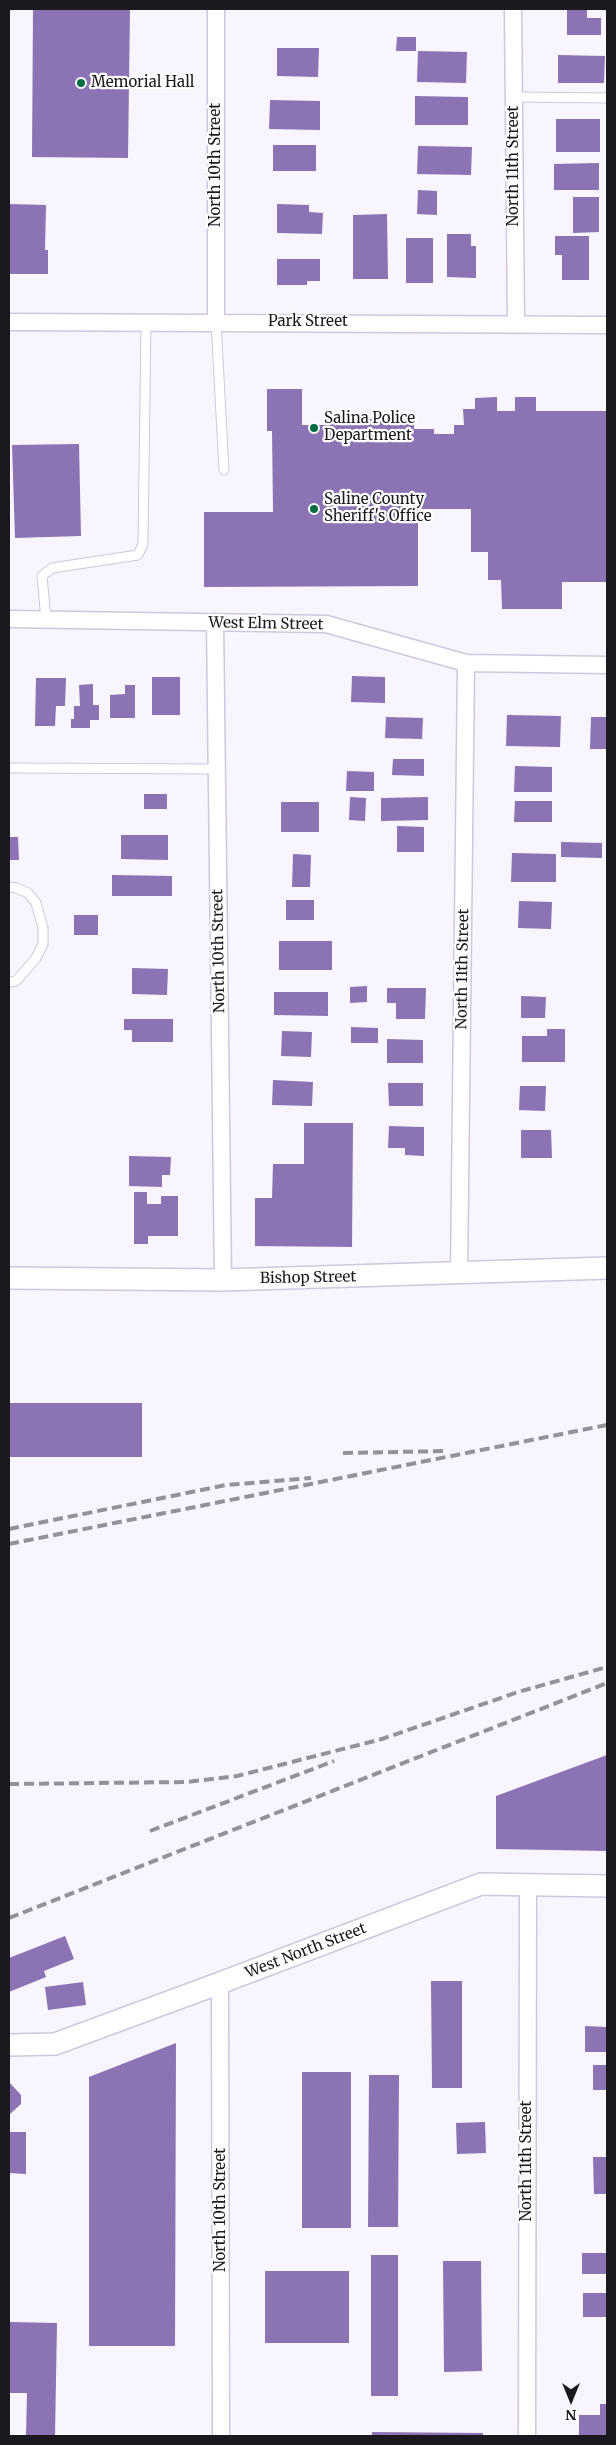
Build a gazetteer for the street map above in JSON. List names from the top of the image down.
{
  "streets": {
    "street": [
      "North 10th Street",
      "North 11th Street",
      "Park Street",
      "West Elm Street",
      "Bishop Street",
      "West North Street"
    ]
  },
  "crossings": [
    ["North 10th Street", "Park Street"],
    ["North 10th Street", "West Elm Street"],
    ["North 10th Street", "Bishop Street"],
    ["North 10th Street", "West North Street"],
    ["North 11th Street", "Park Street"],
    ["North 11th Street", "West Elm Street"],
    ["North 11th Street", "Bishop Street"],
    ["North 11th Street", "West North Street"]
  ],
  "places": ["Memorial Hall", "Salina Police Department", "Saline County Sheriff's Office"],
  "north": "bottom"
}
